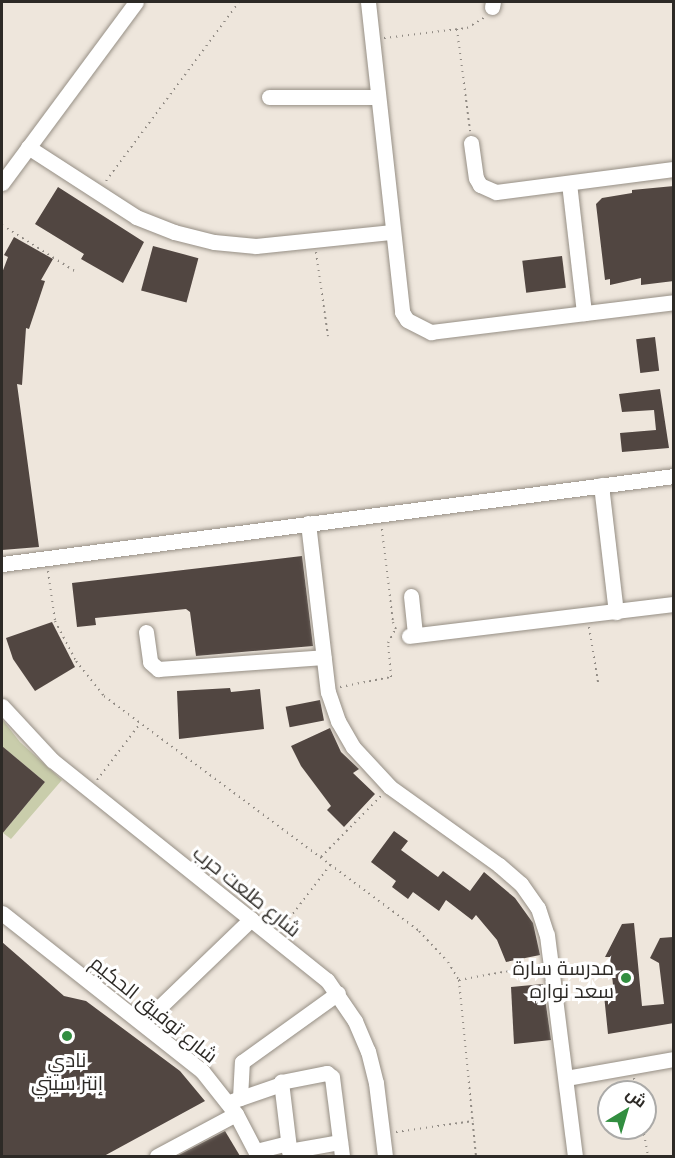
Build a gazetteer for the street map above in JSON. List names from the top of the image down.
{
  "streets": {
    "street": ["شارع طلعت حرب", "شارع توفيق الحكيم"]
  },
  "places": ["مدرسة سارة سعد نواره", "نادي إنتر سيتي"],
  "north": "top right"
}
